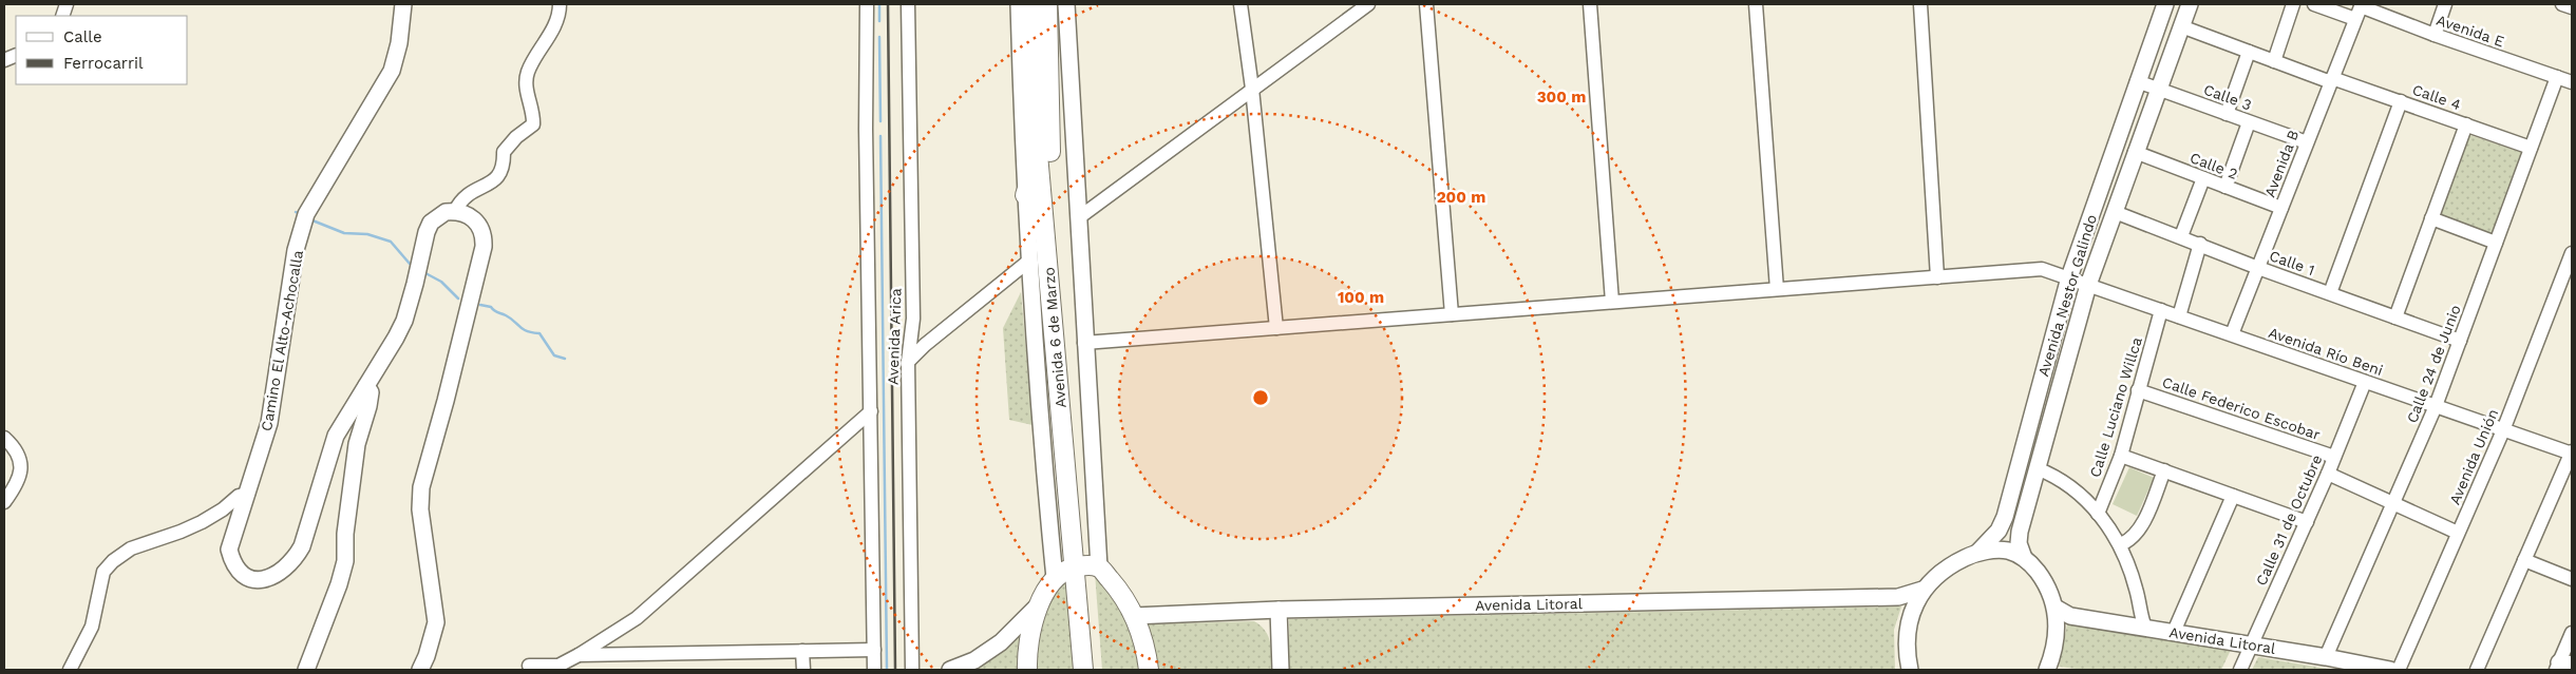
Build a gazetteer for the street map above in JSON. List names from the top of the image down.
{
  "streets": {
    "highway": ["Avenida 6 de Marzo"],
    "main road": ["Avenida Nestor Galindo", "Camino El Alto-Achocalla", "Avenida Litoral"],
    "street": [
      "Avenida E",
      "Calle 3",
      "Calle 4",
      "Avenida B",
      "Calle 2",
      "Calle 1",
      "Avenida Arica",
      "Avenida Río Beni",
      "Calle 24 de Junio",
      "Calle Luciano Willca",
      "Calle Federico Escobar",
      "Avenida Unión",
      "Calle 31 de Octubre"
    ]
  },
  "crossings": [
    ["Avenida E", "Avenida B"],
    ["Avenida E", "Calle 24 de Junio"],
    ["Calle 3", "Avenida B"],
    ["Calle 3", "Avenida Nestor Galindo"],
    ["Calle 4", "Avenida B"],
    ["Calle 4", "Avenida Nestor Galindo"],
    ["Calle 4", "Calle 24 de Junio"],
    ["Avenida B", "Calle 2"],
    ["Avenida B", "Calle 1"],
    ["Avenida B", "Avenida Río Beni"],
    ["Calle 2", "Avenida Nestor Galindo"],
    ["Calle 1", "Avenida Nestor Galindo"],
    ["Calle 1", "Calle 24 de Junio"],
    ["Avenida Nestor Galindo", "Avenida Río Beni"],
    ["Avenida 6 de Marzo", "Avenida Río Beni"],
    ["Avenida Río Beni", "Calle 24 de Junio"],
    ["Avenida Río Beni", "Calle Luciano Willca"],
    ["Avenida Río Beni", "Avenida Unión"],
    ["Avenida Río Beni", "Calle 31 de Octubre"],
    ["Calle 24 de Junio", "Avenida Litoral"],
    ["Calle Luciano Willca", "Calle Federico Escobar"],
    ["Calle Federico Escobar", "Calle 31 de Octubre"],
    ["Calle 31 de Octubre", "Avenida Litoral"]
  ],
  "legend": ["Calle", "Ferrocarril"],
  "rings": ["300 m", "200 m", "100 m"]
}
